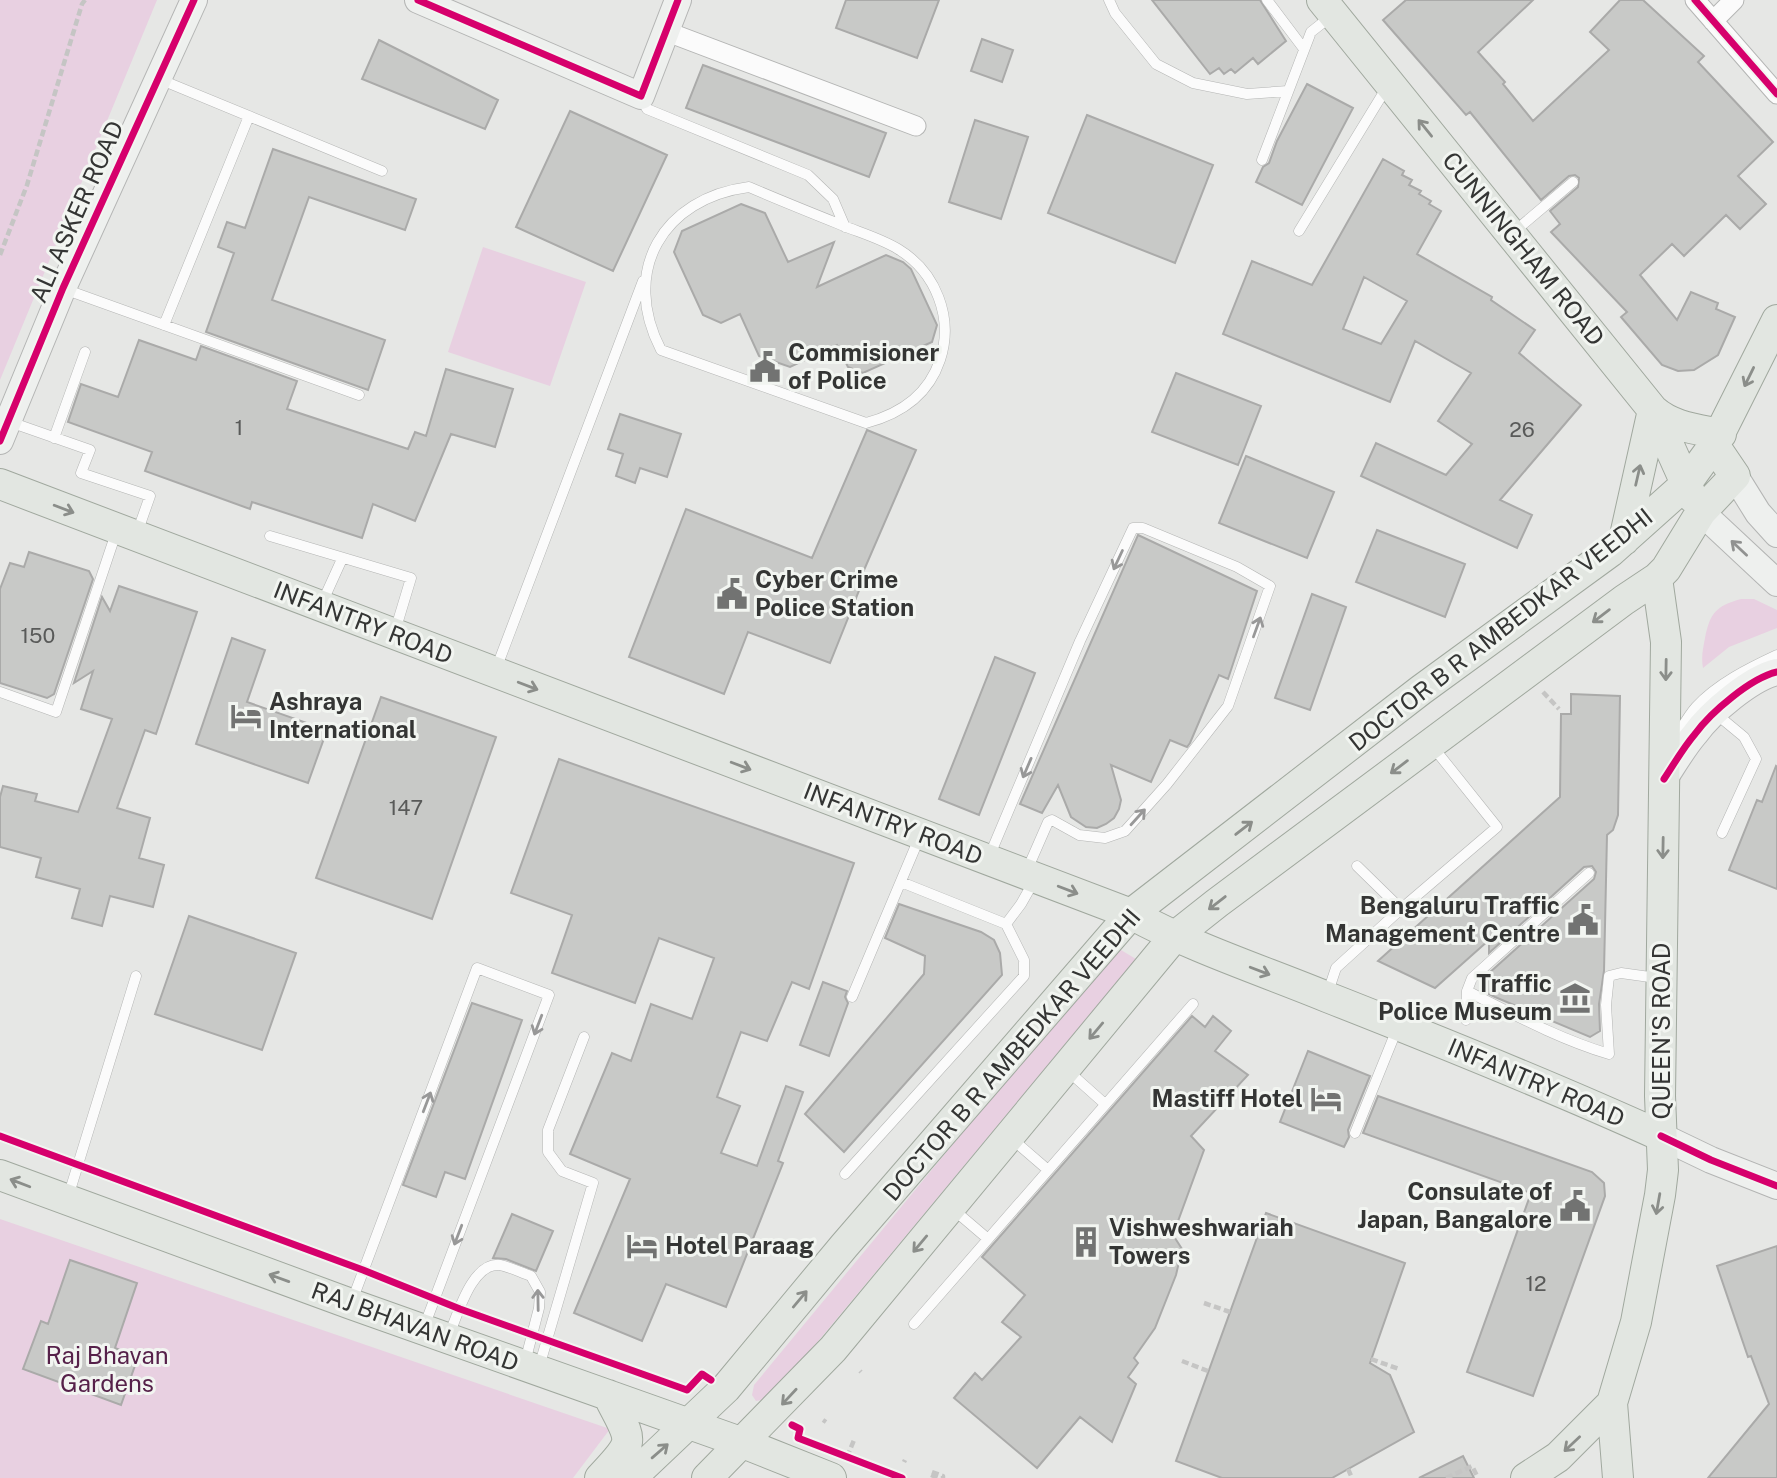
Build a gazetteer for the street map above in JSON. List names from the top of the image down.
{
  "streets": {
    "main road": [
      "CUNNINGHAM ROAD",
      "INFANTRY ROAD",
      "DOCTOR B R AMBEDKAR VEEDHI",
      "QUEEN'S ROAD",
      "RAJ BHAVAN ROAD"
    ],
    "street": ["ALI ASKER ROAD"]
  },
  "crossings": [
    ["CUNNINGHAM ROAD", "DOCTOR B R AMBEDKAR VEEDHI"],
    ["INFANTRY ROAD", "DOCTOR B R AMBEDKAR VEEDHI"],
    ["INFANTRY ROAD", "QUEEN'S ROAD"],
    ["DOCTOR B R AMBEDKAR VEEDHI", "QUEEN'S ROAD"],
    ["DOCTOR B R AMBEDKAR VEEDHI", "RAJ BHAVAN ROAD"]
  ],
  "one_way": ["INFANTRY ROAD", "QUEEN'S ROAD", "RAJ BHAVAN ROAD"],
  "parks": ["Raj Bhavan Gardens"],
  "places": {
    "public building": [
      "Commisioner of Police",
      "Cyber Crime Police Station",
      "Bengaluru Traffic Management Centre",
      "Consulate of Japan, Bangalore"
    ],
    "hotel": ["Ashraya International", "Mastiff Hotel", "Hotel Paraag"],
    "museum": ["Traffic Police Museum"],
    "building": ["Vishweshwariah Towers"]
  },
  "house_numbers": [
    "1",
    "26",
    "150",
    "147",
    "12"
  ]
}
